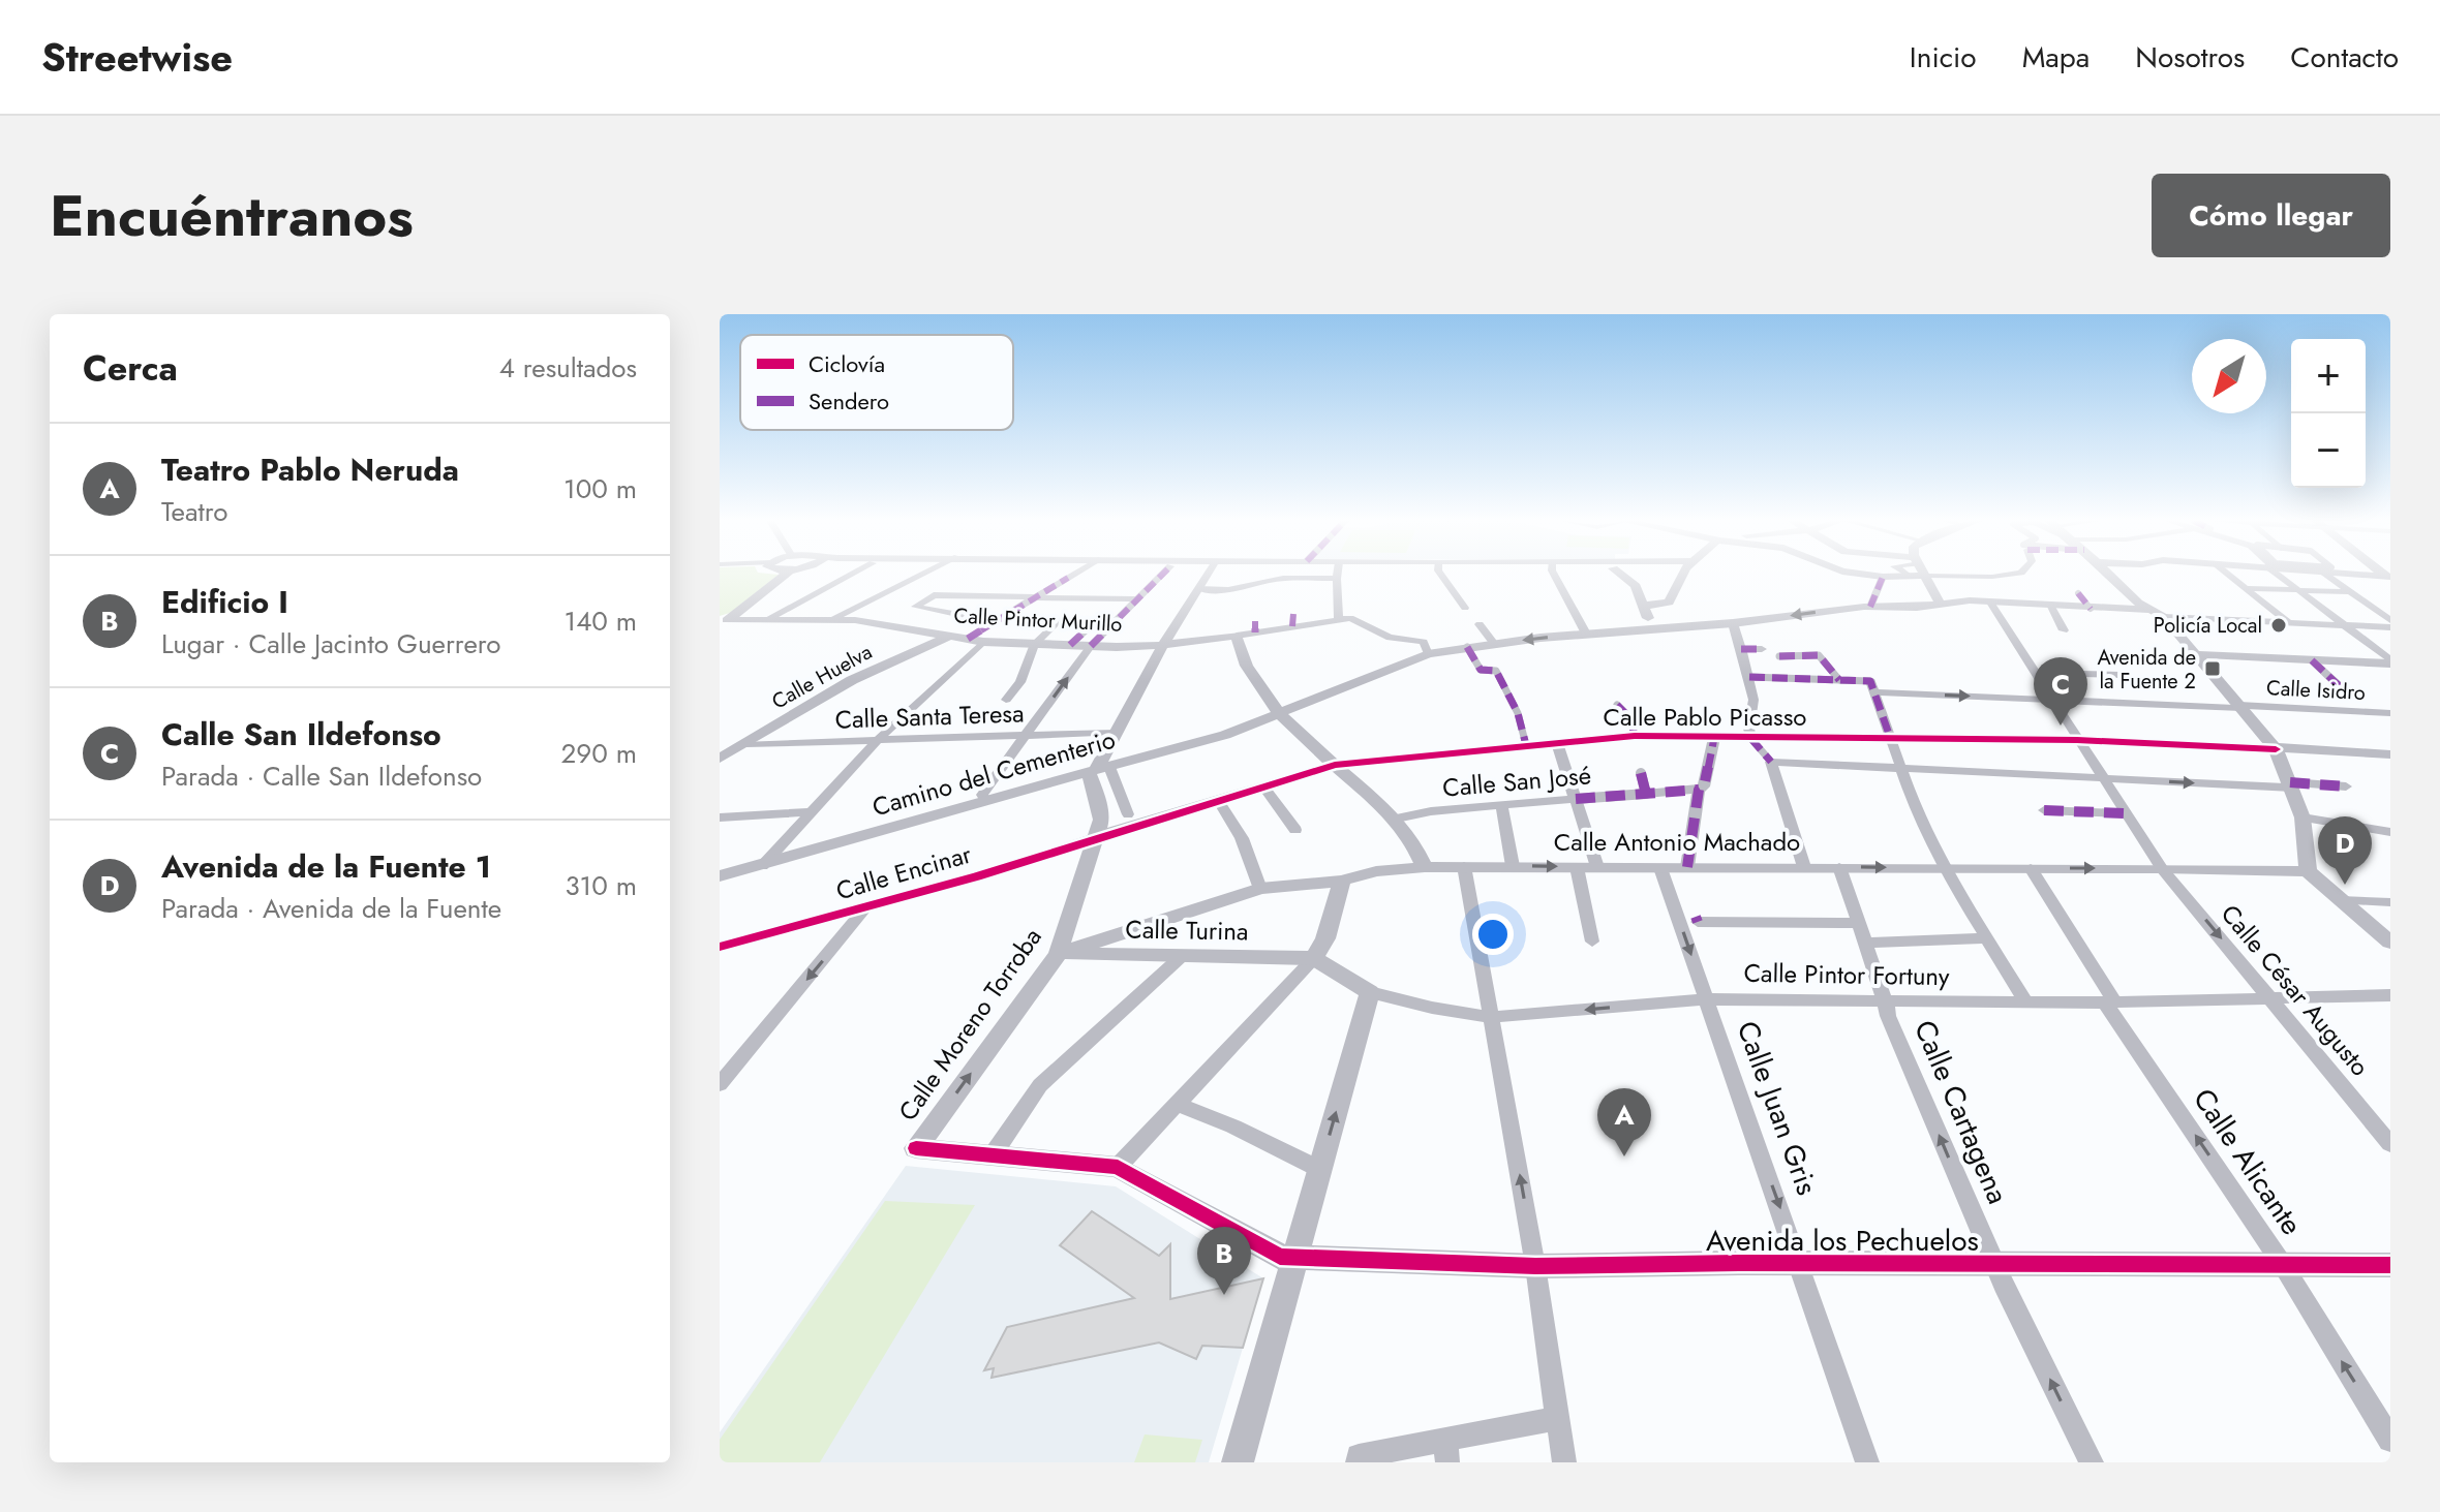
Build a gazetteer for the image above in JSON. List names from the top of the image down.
{
  "streets": {
    "street": [
      "Calle Pintor Murillo",
      "Calle Huelva",
      "Calle Isidro",
      "Calle Santa Teresa",
      "Calle Pablo Picasso",
      "Camino del Cementerio",
      "Calle San José",
      "Calle Antonio Machado",
      "Calle Encinar",
      "Calle Turina",
      "Calle Pintor Fortuny",
      "Calle César Augusto",
      "Calle Moreno Torroba",
      "Calle Juan Gris",
      "Calle Cartagena",
      "Calle Alicante",
      "Avenida los Pechuelos"
    ]
  },
  "crossings": [
    ["Calle Pintor Murillo", "Calle Huelva"],
    ["Calle Huelva", "Calle Santa Teresa"],
    ["Calle Isidro", "Calle César Augusto"],
    ["Calle Pablo Picasso", "Calle Encinar"],
    ["Calle Pablo Picasso", "Calle César Augusto"],
    ["Calle Pablo Picasso", "Calle Moreno Torroba"],
    ["Camino del Cementerio", "Calle César Augusto"],
    ["Calle Antonio Machado", "Calle Turina"],
    ["Calle Antonio Machado", "Calle César Augusto"],
    ["Calle Antonio Machado", "Calle Moreno Torroba"],
    ["Calle Antonio Machado", "Calle Juan Gris"],
    ["Calle Antonio Machado", "Calle Cartagena"],
    ["Calle Antonio Machado", "Calle Alicante"],
    ["Calle Encinar", "Calle Moreno Torroba"],
    ["Calle Turina", "Calle Pintor Fortuny"],
    ["Calle Turina", "Calle Moreno Torroba"],
    ["Calle Pintor Fortuny", "Calle César Augusto"],
    ["Calle Pintor Fortuny", "Calle Juan Gris"],
    ["Calle Pintor Fortuny", "Calle Cartagena"],
    ["Calle Pintor Fortuny", "Calle Alicante"],
    ["Calle Juan Gris", "Avenida los Pechuelos"],
    ["Calle Cartagena", "Avenida los Pechuelos"],
    ["Calle Alicante", "Avenida los Pechuelos"]
  ],
  "one_way": ["Calle Juan Gris", "Calle Cartagena", "Calle Alicante"],
  "places": {
    "other": ["Policía Local"],
    "transit": ["Avenida de la Fuente 2"]
  },
  "legend": ["Ciclovía", "Sendero"],
  "north": "bottom left",
  "page": {
    "header": "Streetwise",
    "nav": [
      "Inicio",
      "Mapa",
      "Nosotros",
      "Contacto"
    ],
    "title": "Encuéntranos",
    "buttons": "Cómo llegar",
    "heading": ["Cerca", "4 resultados"],
    "map_buttons": ["+", "−"],
    "list": [
      {
        "mark": "A",
        "name": "Teatro Pablo Neruda",
        "note": "Teatro",
        "value": "100 m"
      },
      {
        "mark": "B",
        "name": "Edificio I",
        "note": "Lugar · Calle Jacinto Guerrero",
        "value": "140 m"
      },
      {
        "mark": "C",
        "name": "Calle San Ildefonso",
        "note": "Parada · Calle San Ildefonso",
        "value": "290 m"
      },
      {
        "mark": "D",
        "name": "Avenida de la Fuente 1",
        "note": "Parada · Avenida de la Fuente",
        "value": "310 m"
      }
    ],
    "pins": [
      "C",
      "D",
      "A",
      "B"
    ]
  }
}
